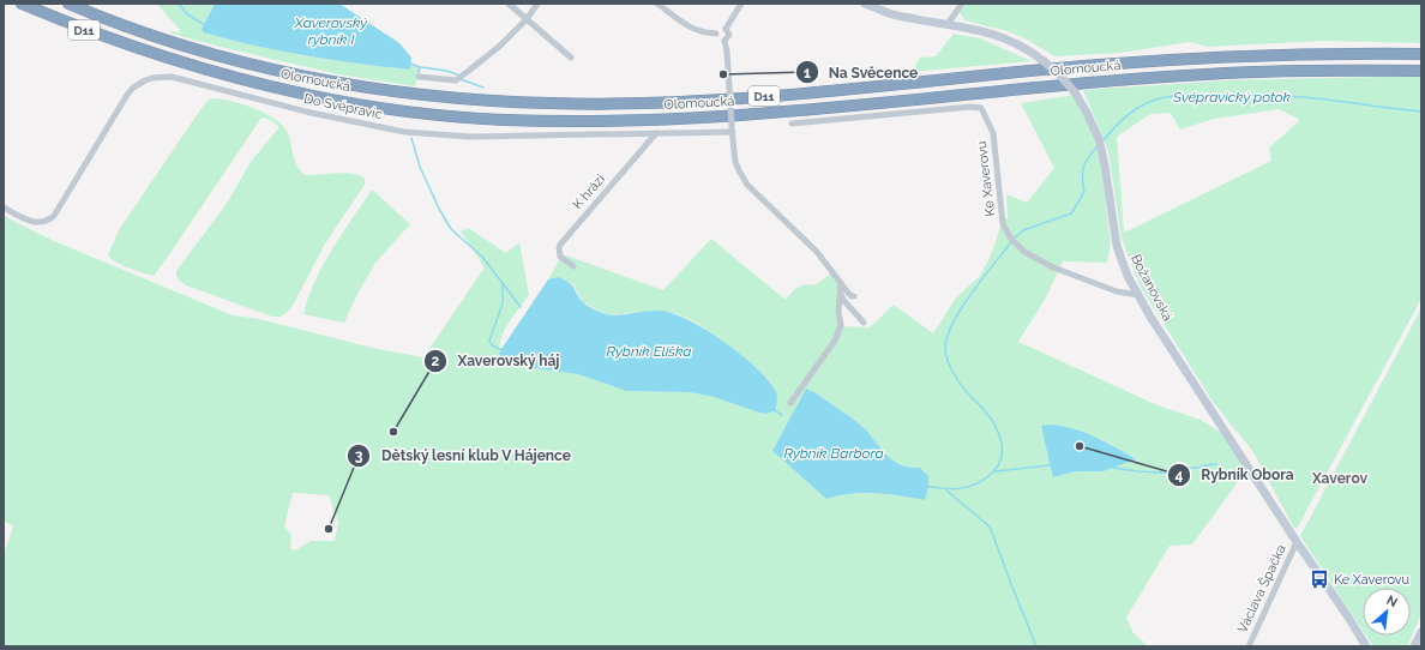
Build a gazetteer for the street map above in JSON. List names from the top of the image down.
{
  "streets": {
    "highway": ["D11", "Olomoucká"],
    "street": [
      "Do Svépravic",
      "Ke Xaverovu",
      "K hrázi",
      "Božanovská",
      "Václava Špačka"
    ]
  },
  "crossings": [
    ["Do Svépravic", "K hrázi"],
    ["Ke Xaverovu", "Božanovská"],
    ["Božanovská", "Václava Špačka"]
  ],
  "districts": ["Xaverov"],
  "water": [
    "Xaverovský rybník I",
    "Svépravický potok",
    "Rybník Eliška",
    "Rybník Barbora"
  ],
  "places": {
    "other": [
      "Na Svěcence",
      "Xaverovský háj",
      "Rybník Obora",
      "Dětský lesní klub V Hájence"
    ],
    "bus stop": ["Ke Xaverovu"]
  },
  "north": "top right"
}
